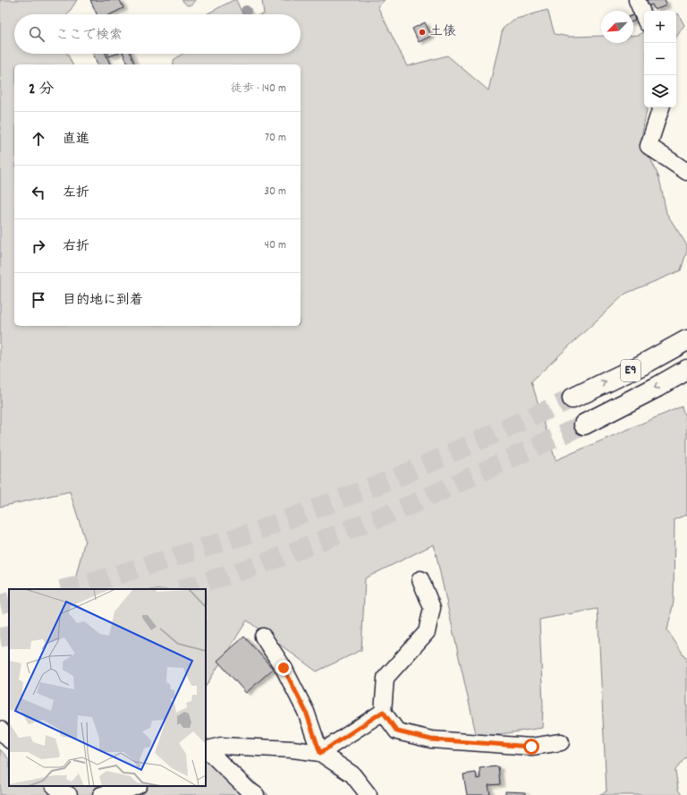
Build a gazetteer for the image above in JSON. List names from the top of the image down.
{
  "streets": {
    "highway": ["E9"]
  },
  "places": ["土俵"],
  "north": "bottom left",
  "page": {
    "map_buttons": ["+", "−"],
    "search": "ここで検索",
    "heading": ["2 分", "徒歩 · 140 m"],
    "list": [
      ["直進", "70 m"],
      ["左折", "30 m"],
      ["右折", "40 m"],
      "目的地に到着"
    ]
  }
}
